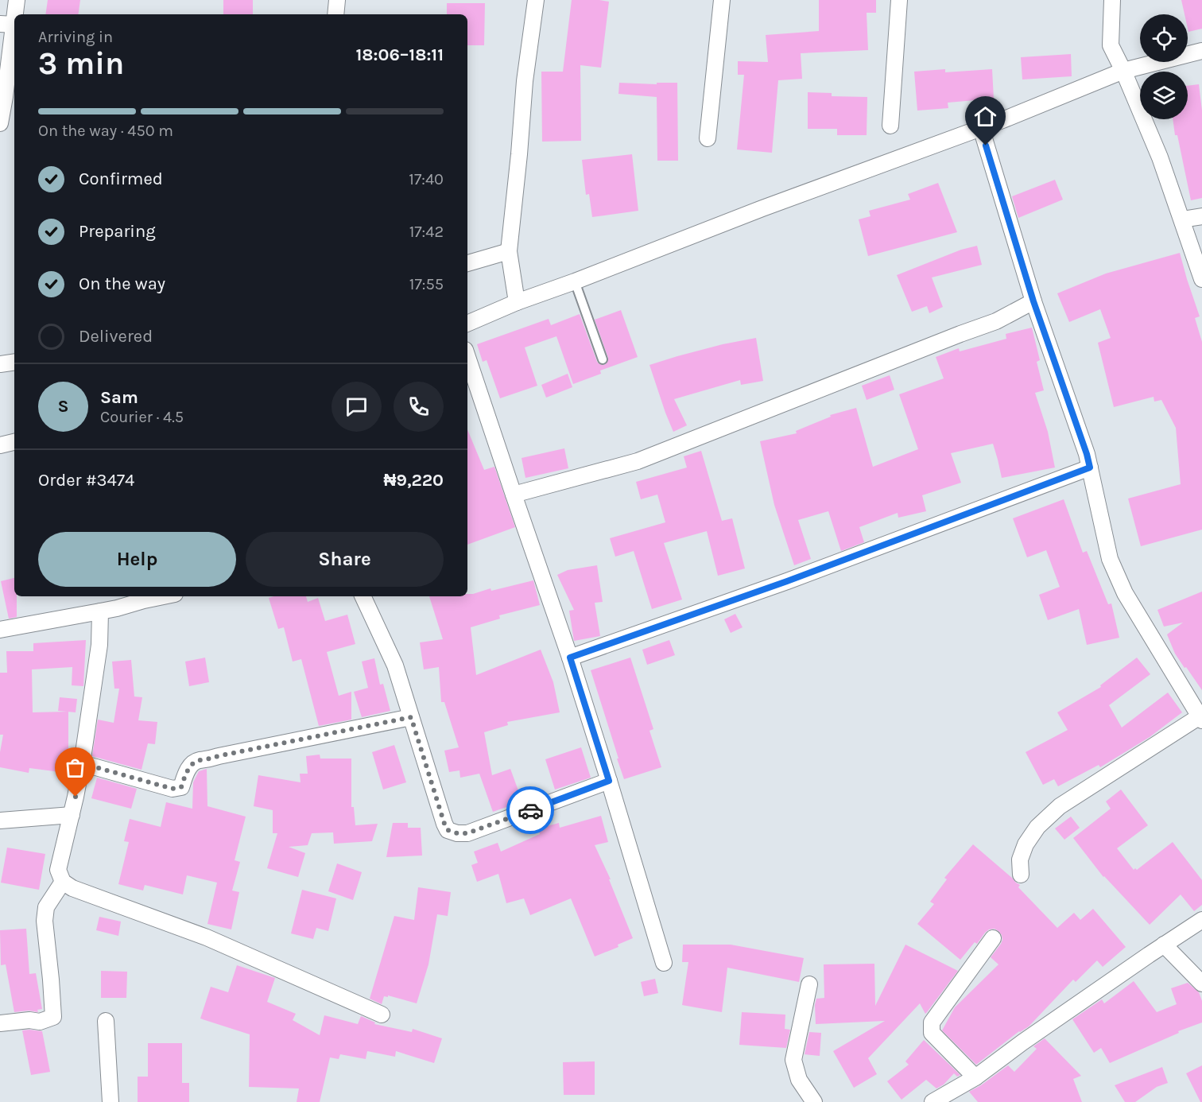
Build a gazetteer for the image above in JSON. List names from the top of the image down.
{
  "page": {
    "heading": ["3 min", "Arriving in", "18:06–18:11"],
    "panel": [
      "Sam",
      "Courier · 4.5",
      "Order #3474",
      "₦9,220"
    ],
    "bar": "On the way · 450 m",
    "list": [
      ["Confirmed", "17:40"],
      ["Preparing", "17:42"],
      ["On the way", "17:55"],
      "Delivered"
    ],
    "round": "S",
    "buttons": ["Help", "Share"]
  }
}
